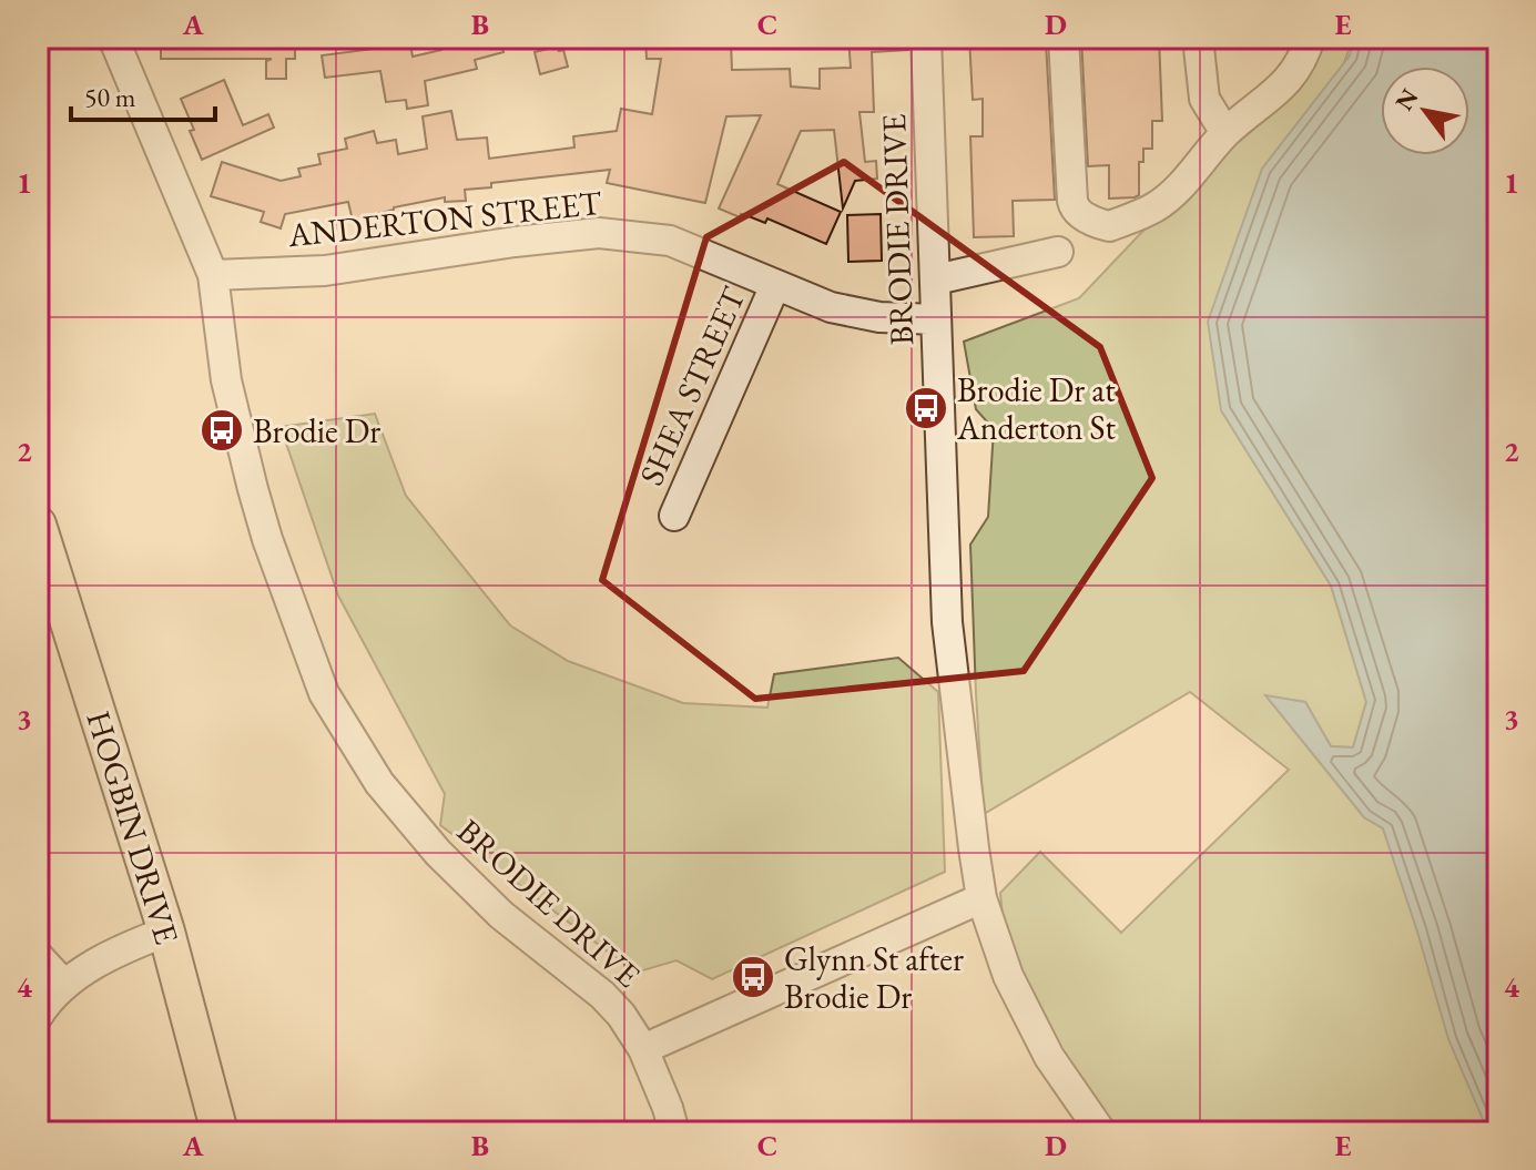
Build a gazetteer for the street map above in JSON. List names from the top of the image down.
{
  "streets": {
    "main road": ["HOGBIN DRIVE"],
    "street": ["ANDERTON STREET", "BRODIE DRIVE", "SHEA STREET"]
  },
  "crossings": [
    ["ANDERTON STREET", "BRODIE DRIVE"],
    ["ANDERTON STREET", "SHEA STREET"]
  ],
  "places": {
    "bus stop": ["Brodie Dr at Anderton St", "Brodie Dr", "Glynn St after Brodie Dr"]
  },
  "scale_bar": "50 m",
  "north": "top left",
  "grid": {
    "columns": [
      "A",
      "B",
      "C",
      "D",
      "E"
    ],
    "rows": [
      "1",
      "2",
      "3",
      "4"
    ]
  }
}
